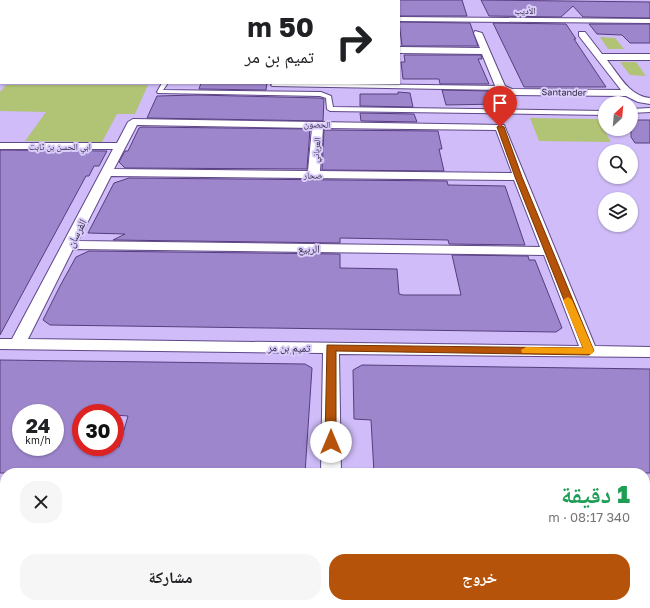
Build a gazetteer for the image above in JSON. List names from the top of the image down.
{
  "streets": {
    "street": [
      "الأديب",
      "Santander",
      "الحصون",
      "ابي الحسن بن ثابت",
      "العرباني",
      "صحار",
      "الفرسان",
      "الربيع",
      "تميم بن مر"
    ]
  },
  "crossings": [
    ["الحصون", "العرباني"],
    ["الحصون", "صحار"],
    ["الحصون", "الفرسان"],
    ["ابي الحسن بن ثابت", "الفرسان"],
    ["العرباني", "صحار"],
    ["صحار", "الفرسان"],
    ["الفرسان", "الربيع"],
    ["الفرسان", "تميم بن مر"]
  ],
  "north": "top right",
  "page": {
    "turn": ["50 m", "تميم بن مر"],
    "speed": "24 km/h",
    "limit": "30",
    "heading": ["1 دقيقة", "340 m · 08:17"],
    "buttons": ["خروج", "مشاركة"]
  }
}
